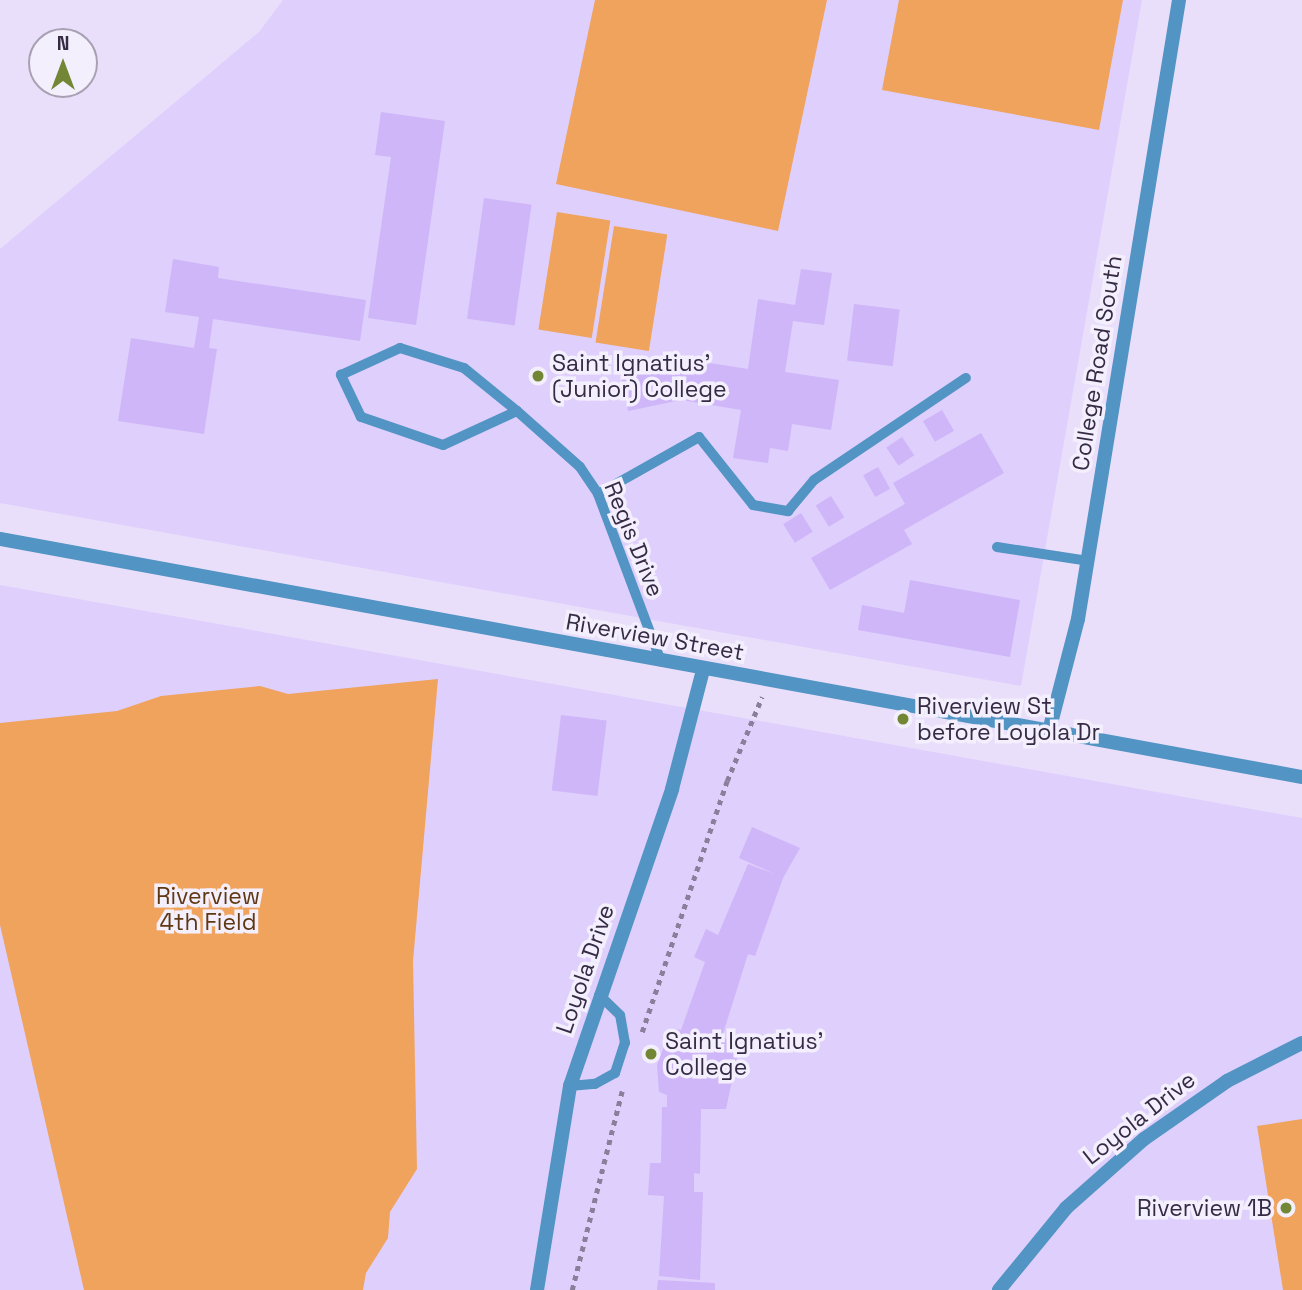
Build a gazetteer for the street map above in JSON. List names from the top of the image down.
{
  "streets": {
    "street": ["College Road South", "Riverview Street", "Loyola Drive"],
    "lane": ["Regis Drive"]
  },
  "crossings": [
    ["College Road South", "Riverview Street"],
    ["Regis Drive", "Riverview Street"],
    ["Riverview Street", "Loyola Drive"]
  ],
  "parks": ["Riverview 4th Field"],
  "places": [
    "Saint Ignatius' (Junior) College",
    "Riverview St before Loyola Dr",
    "Saint Ignatius' College",
    "Riverview 1B"
  ],
  "north": "top"
}
